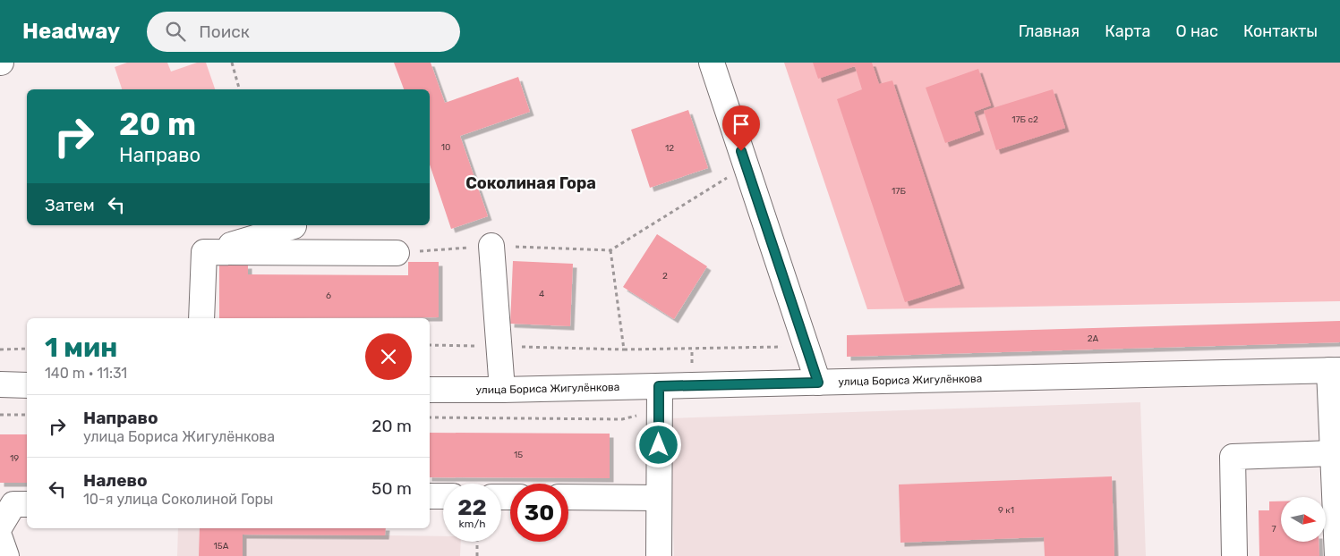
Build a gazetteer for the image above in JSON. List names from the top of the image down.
{
  "streets": {
    "street": ["улица Бориса Жигулёнкова"]
  },
  "districts": ["Соколиная Гора"],
  "house_numbers": [
    "17Б с2",
    "10",
    "12",
    "17Б",
    "2",
    "4",
    "6",
    "2А",
    "15",
    "19",
    "9 к1",
    "7",
    "15А"
  ],
  "north": "right",
  "page": {
    "header": "Headway",
    "search": "Поиск",
    "nav": [
      "Главная",
      "Карта",
      "О нас",
      "Контакты"
    ],
    "turn": ["20 m", "Направо"],
    "then": "Затем",
    "heading": ["1 мин", "140 m · 11:31"],
    "list": [
      {
        "name": "Направо",
        "note": "улица Бориса Жигулёнкова",
        "value": "20 m"
      },
      {
        "name": "Налево",
        "note": "10-я улица Соколиной Горы",
        "value": "50 m"
      }
    ],
    "speed": "22 km/h",
    "limit": "30"
  }
}
